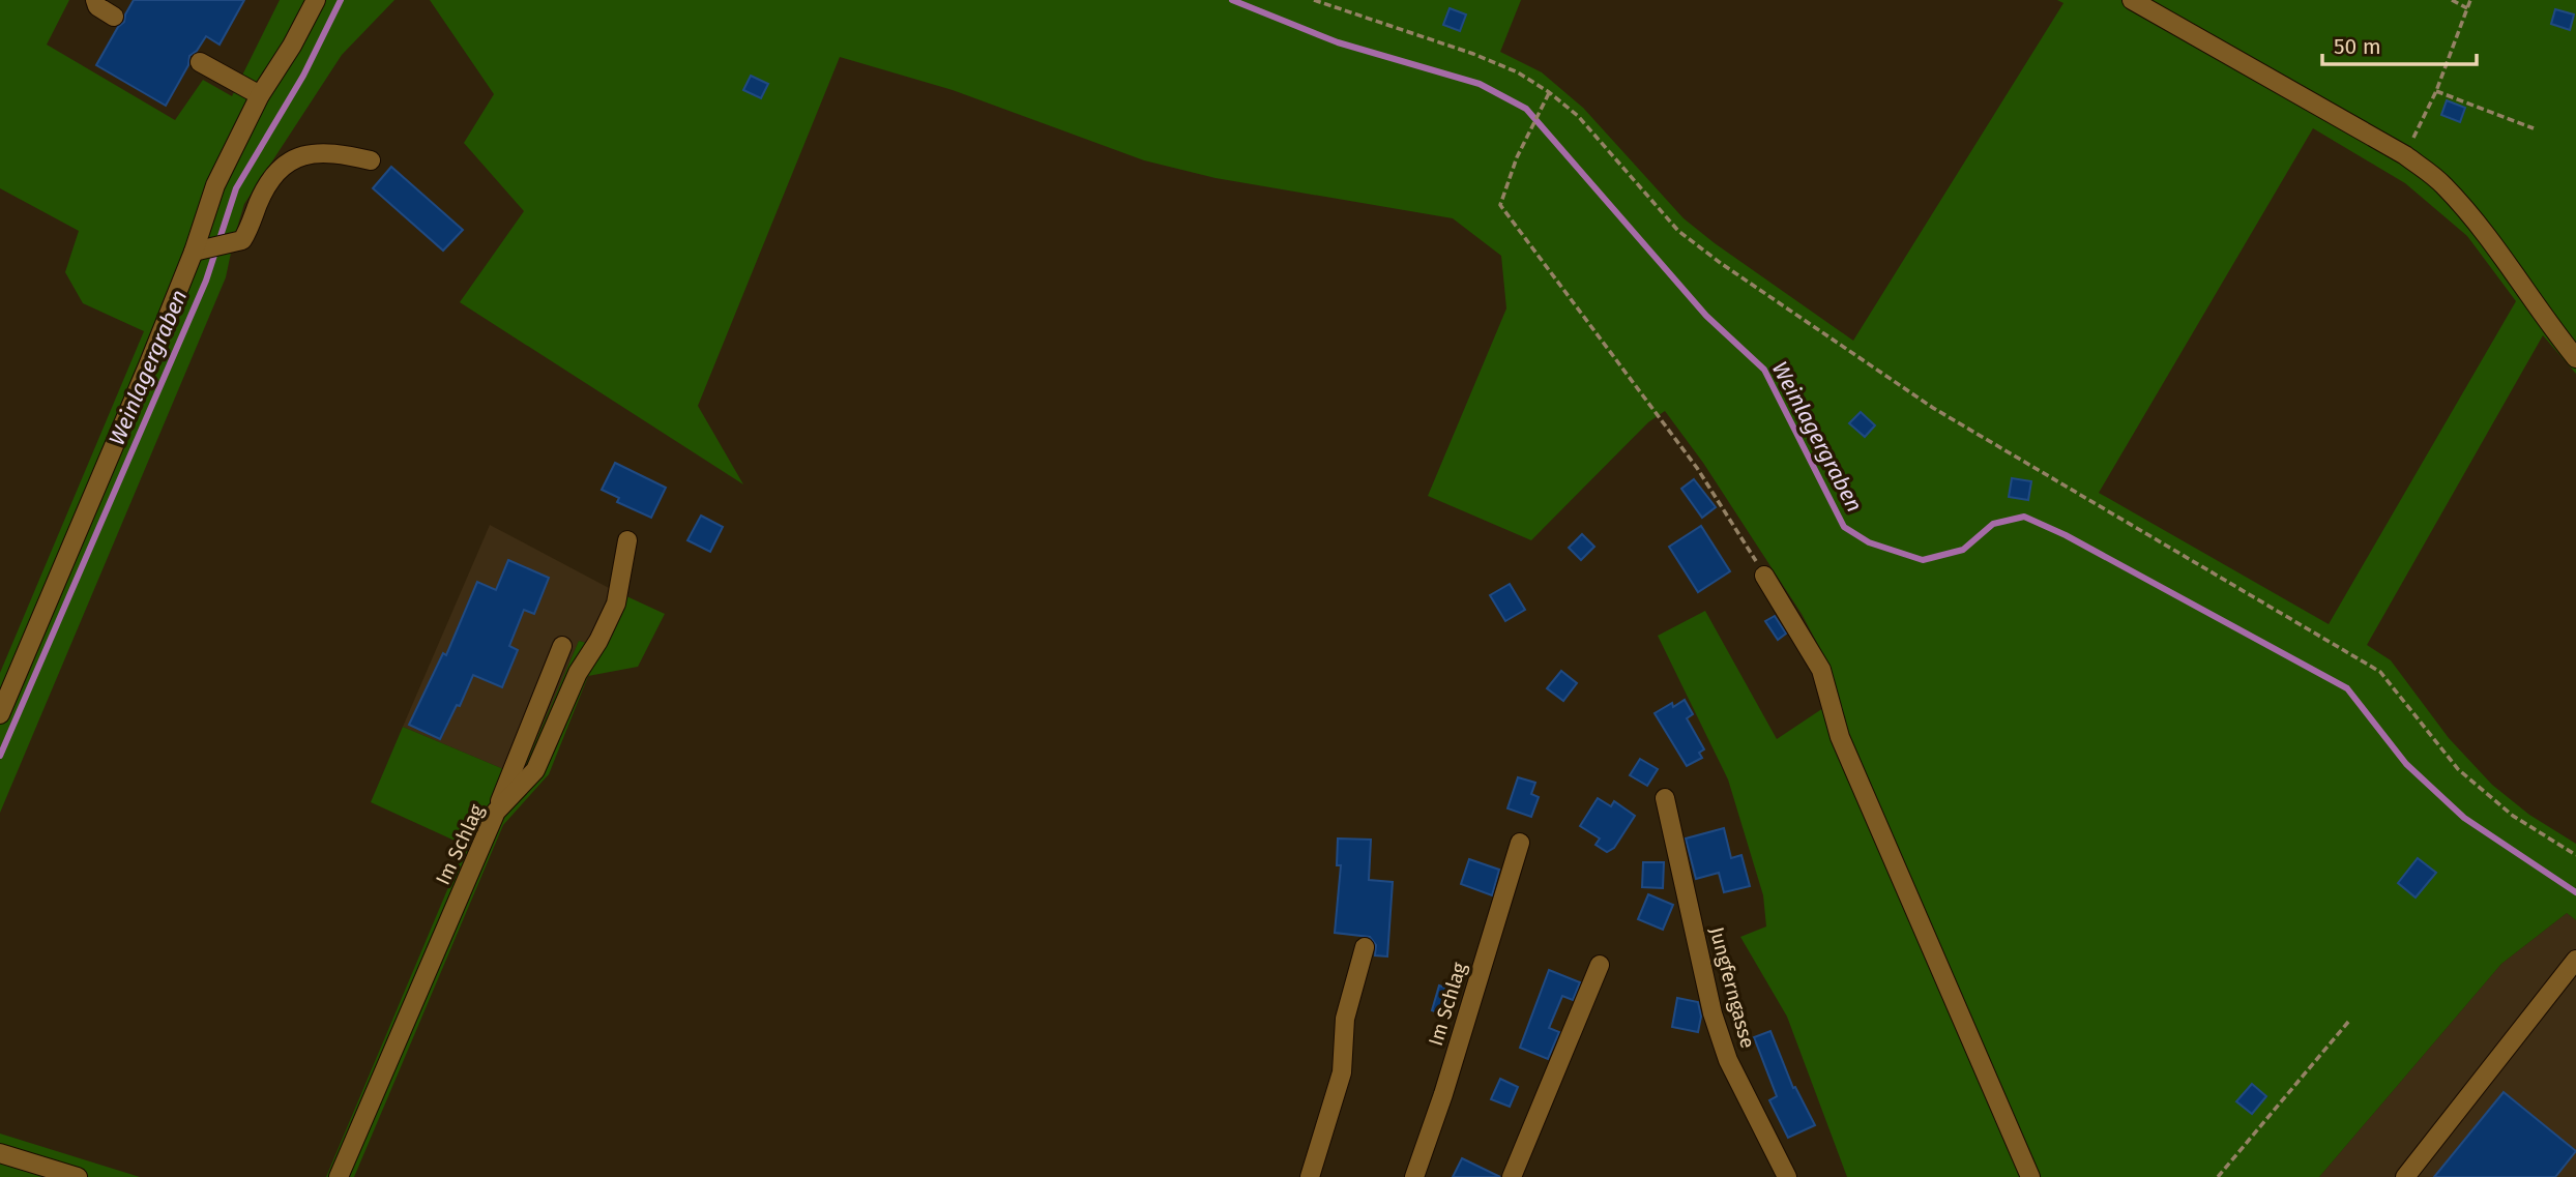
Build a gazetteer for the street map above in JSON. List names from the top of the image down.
{
  "streets": {
    "street": ["Im Schlag", "Jungferngasse"]
  },
  "water": ["Weinlagergraben"],
  "scale_bar": "50 m"
}
